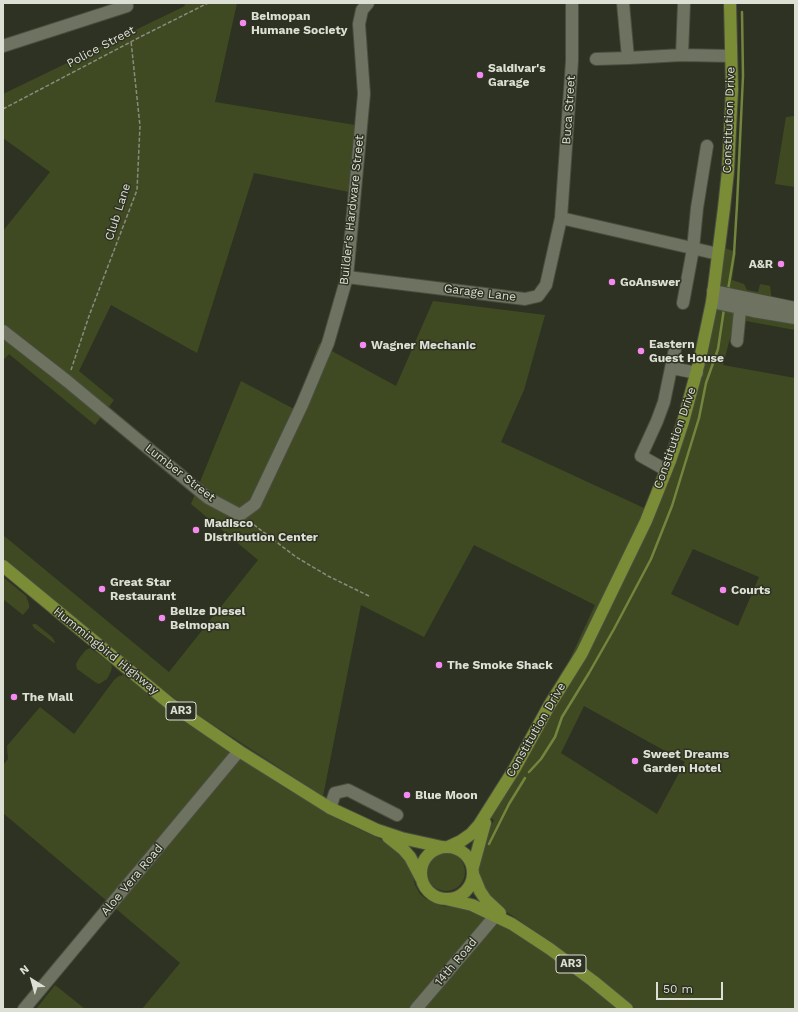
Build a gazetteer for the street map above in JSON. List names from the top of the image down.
{
  "streets": {
    "main road": ["Constitution Drive", "Hummingbird Highway", "AR3"],
    "street": [
      "Buca Street",
      "Builder's Hardware Street",
      "Garage Lane",
      "Lumber Street",
      "Aloe Vera Road",
      "14th Road"
    ],
    "path": ["Police Street", "Club Lane"]
  },
  "crossings": [
    ["Police Street", "Club Lane"],
    ["Buca Street", "Garage Lane"],
    ["Constitution Drive", "Hummingbird Highway"],
    ["Constitution Drive", "AR3"],
    ["Builder's Hardware Street", "Garage Lane"],
    ["Builder's Hardware Street", "Lumber Street"],
    ["Club Lane", "Lumber Street"],
    ["Hummingbird Highway", "AR3"],
    ["Hummingbird Highway", "Aloe Vera Road"],
    ["AR3", "14th Road"]
  ],
  "places": [
    "Belmopan Humane Society",
    "Saldivar's Garage",
    "A&R",
    "GoAnswer",
    "Wagner Mechanic",
    "Eastern Guest House",
    "Madisco Distribution Center",
    "Great Star Restaurant",
    "Courts",
    "Belize Diesel Belmopan",
    "The Smoke Shack",
    "The Mall",
    "Sweet Dreams Garden Hotel",
    "Blue Moon"
  ],
  "scale_bar": "50 m",
  "north": "top left"
}
